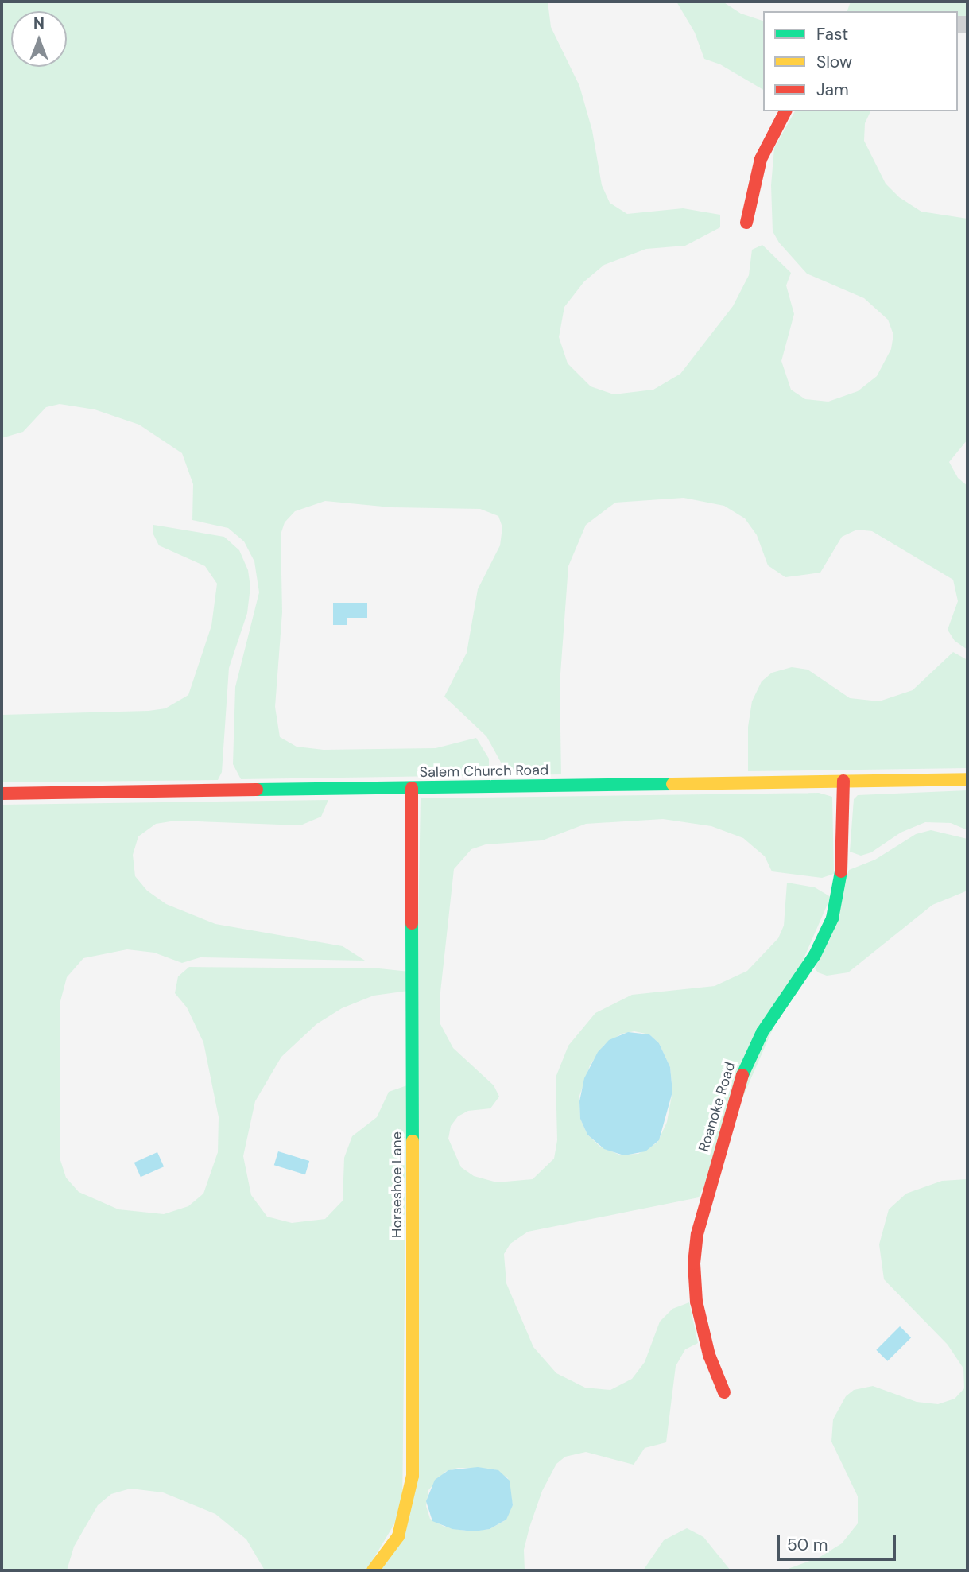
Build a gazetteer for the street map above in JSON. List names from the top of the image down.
{
  "streets": {
    "street": ["Salem Church Road", "Roanoke Road", "Horseshoe Lane"]
  },
  "crossings": [
    ["Salem Church Road", "Roanoke Road"],
    ["Salem Church Road", "Horseshoe Lane"]
  ],
  "legend": ["Fast", "Slow", "Jam"],
  "scale_bar": "50 m",
  "north": "top"
}
